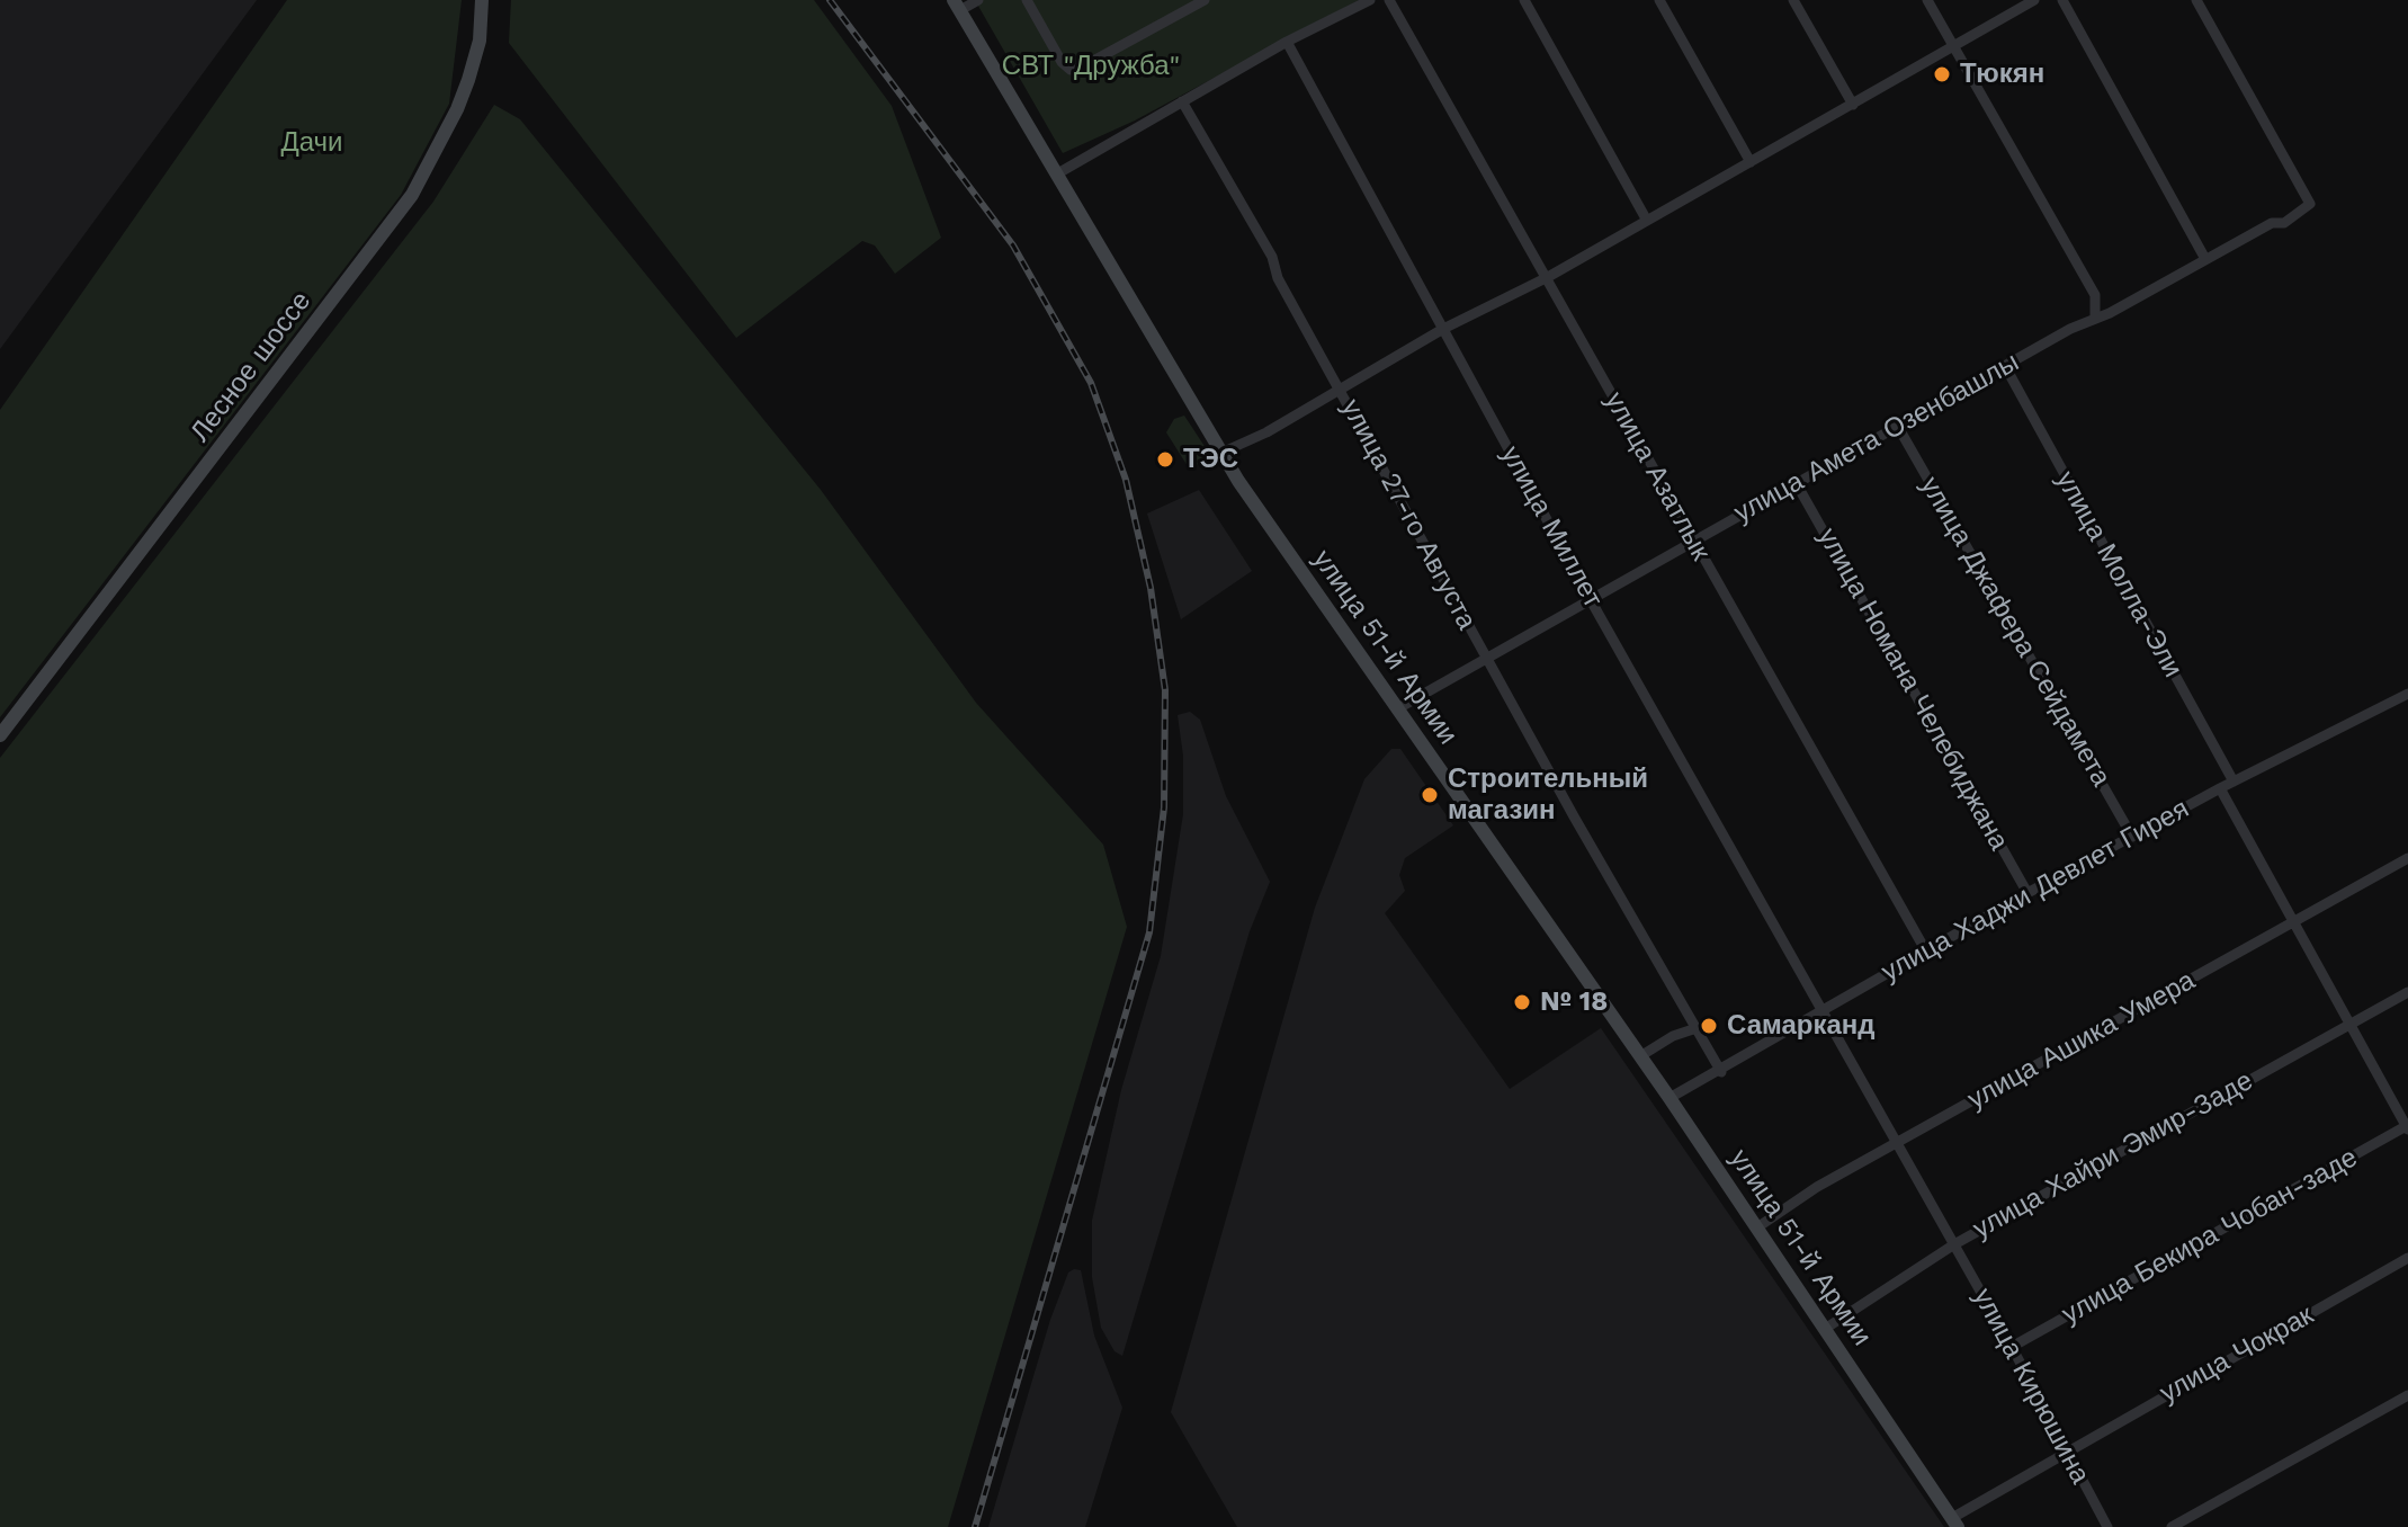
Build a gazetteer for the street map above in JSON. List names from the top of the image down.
{
  "streets": {
    "main road": ["Лесное шоссе", "улица 51-й Армии"],
    "street": [
      "улица Амета Озенбашлы",
      "улица Азатлык",
      "улица 27-го Августа",
      "улица Миллет",
      "улица Молла-Эли",
      "улица Джафера Сейдамета",
      "улица Номана Челебиджана",
      "улица Хаджи Девлет Гирея",
      "улица Ашика Умера",
      "улица Хайри Эмир-Заде",
      "улица Бекира Чобан-заде",
      "улица Чокрак",
      "улица Кирюшина"
    ]
  },
  "crossings": [
    ["улица Амета Озенбашлы", "улица Азатлык"],
    ["улица Амета Озенбашлы", "улица 27-го Августа"],
    ["улица Амета Озенбашлы", "улица Миллет"],
    ["улица Амета Озенбашлы", "улица Молла-Эли"],
    ["улица Амета Озенбашлы", "улица Джафера Сейдамета"],
    ["улица Амета Озенбашлы", "улица 51-й Армии"],
    ["улица Амета Озенбашлы", "улица Номана Челебиджана"],
    ["улица Азатлык", "улица Хаджи Девлет Гирея"],
    ["улица 27-го Августа", "улица Хаджи Девлет Гирея"],
    ["улица Миллет", "улица Хаджи Девлет Гирея"],
    ["улица Миллет", "улица Кирюшина"],
    ["улица Молла-Эли", "улица Хаджи Девлет Гирея"],
    ["улица Джафера Сейдамета", "улица Хаджи Девлет Гирея"],
    ["улица 51-й Армии", "улица Хаджи Девлет Гирея"],
    ["улица 51-й Армии", "улица Ашика Умера"],
    ["улица 51-й Армии", "улица Хайри Эмир-Заде"],
    ["улица 51-й Армии", "улица Чокрак"],
    ["улица Номана Челебиджана", "улица Хаджи Девлет Гирея"],
    ["улица Хаджи Девлет Гирея", "улица Кирюшина"],
    ["улица Ашика Умера", "улица Кирюшина"],
    ["улица Хайри Эмир-Заде", "улица Кирюшина"],
    ["улица Бекира Чобан-заде", "улица Кирюшина"],
    ["улица Чокрак", "улица Кирюшина"]
  ],
  "parks": ["СВТ \"Дружба\"", "Дачи"],
  "places": [
    "Тюкян",
    "ТЭС",
    "Строительный магазин",
    "№ 18",
    "Самарканд"
  ]
}
